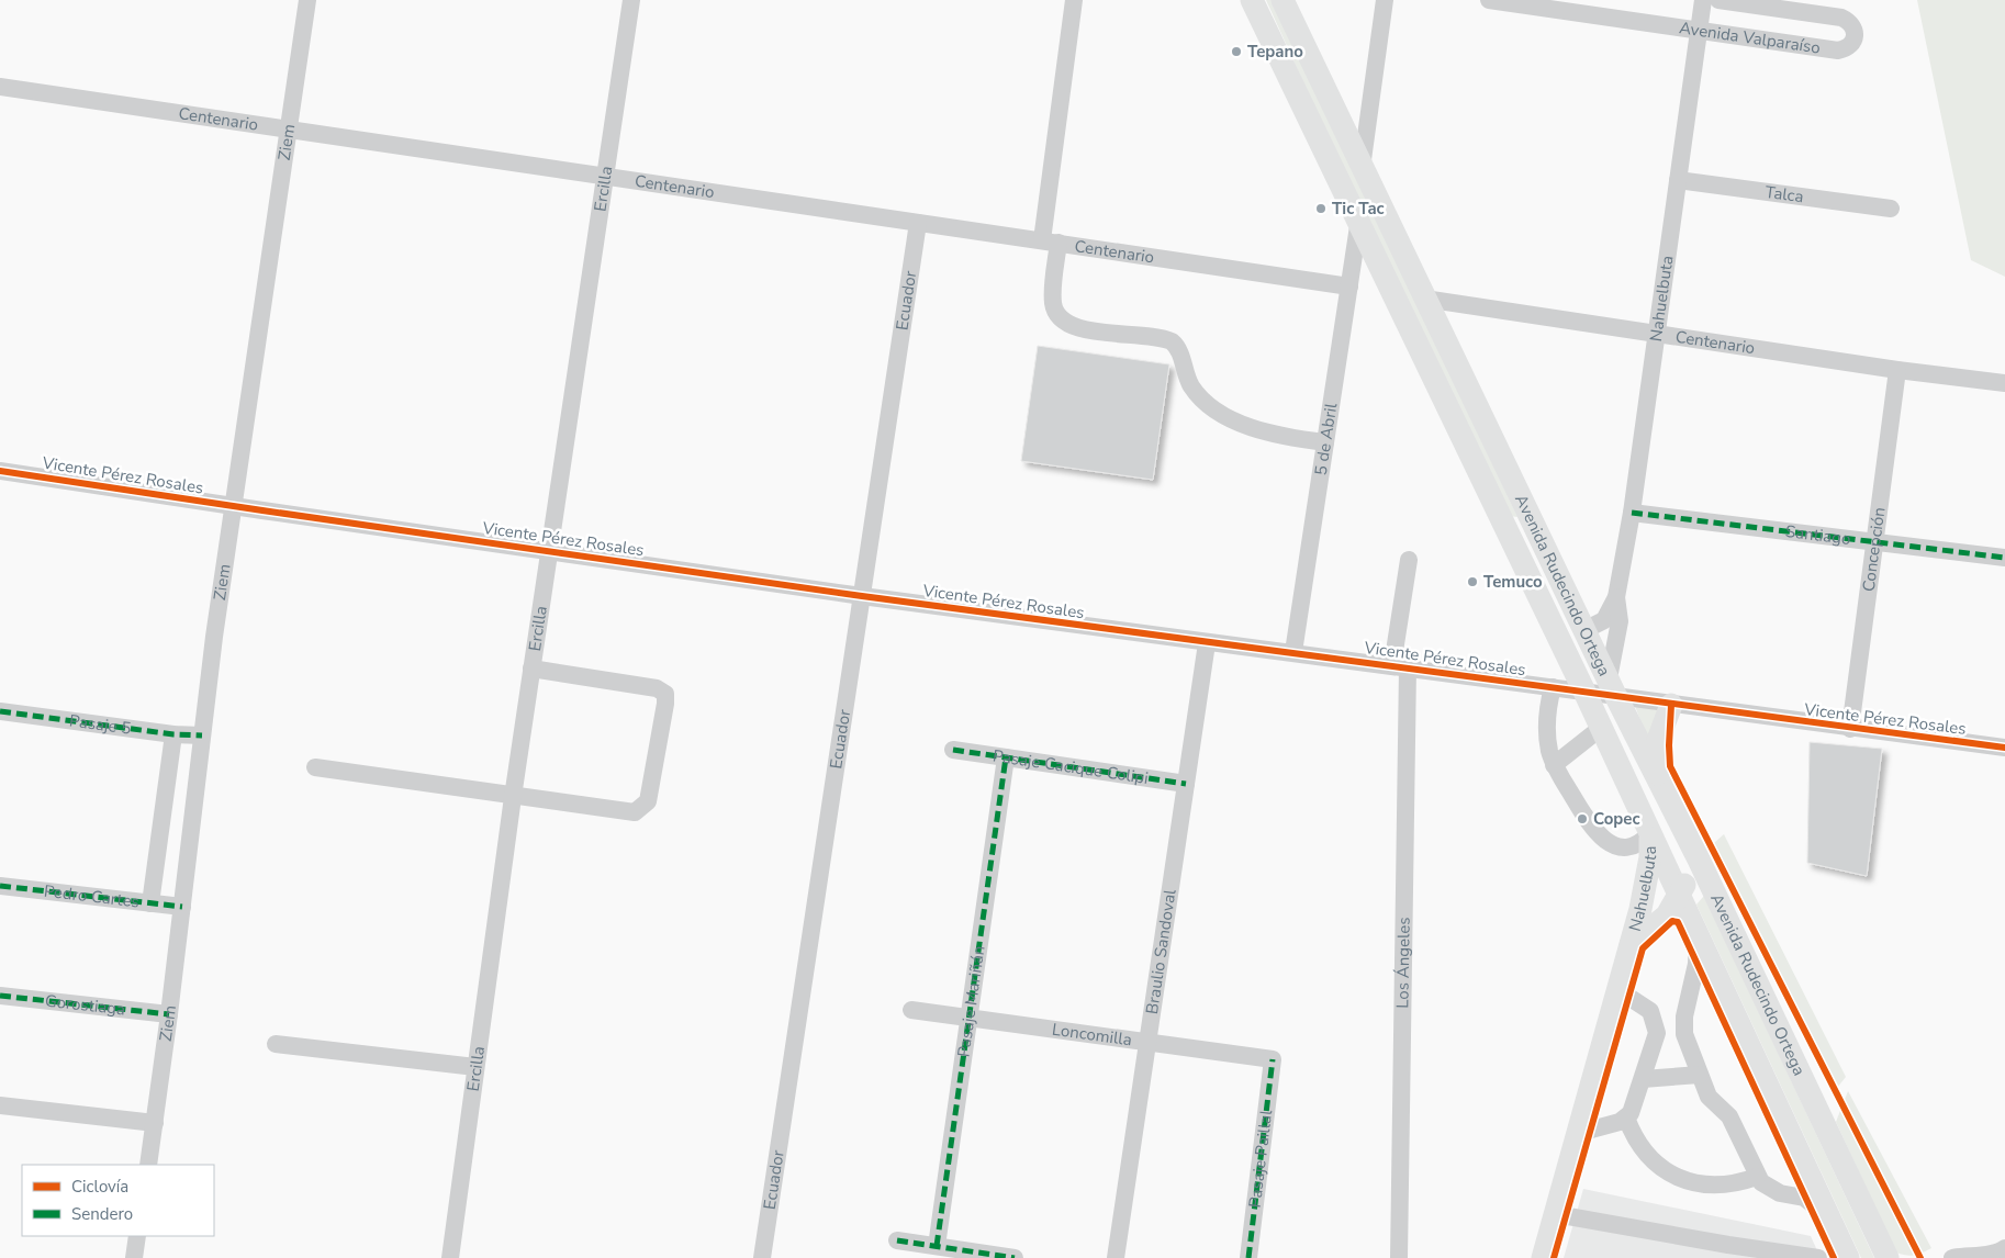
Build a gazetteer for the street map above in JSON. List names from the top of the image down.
{
  "streets": {
    "main road": ["Nahuelbuta", "Avenida Rudecindo Ortega"],
    "street": [
      "Avenida Valparaíso",
      "Centenario",
      "Ziem",
      "Ercilla",
      "Talca",
      "Ecuador",
      "5 de Abril",
      "Vicente Pérez Rosales",
      "Santiago",
      "Concepción",
      "Pasaje 5",
      "Pasaje Cacique Colipi",
      "Pedro Cartes",
      "Braulio Sandoval",
      "Los Ángeles",
      "Pasaje Mariñán",
      "Gorostiaga",
      "Loncomilla",
      "Pasaje Paillal"
    ]
  },
  "crossings": [
    ["Avenida Valparaíso", "Nahuelbuta"],
    ["Centenario", "Ziem"],
    ["Centenario", "Ercilla"],
    ["Centenario", "Nahuelbuta"],
    ["Centenario", "Ecuador"],
    ["Centenario", "5 de Abril"],
    ["Centenario", "Concepción"],
    ["Centenario", "Avenida Rudecindo Ortega"],
    ["Ziem", "Vicente Pérez Rosales"],
    ["Ziem", "Pasaje 5"],
    ["Ziem", "Pedro Cartes"],
    ["Ziem", "Gorostiaga"],
    ["Ercilla", "Vicente Pérez Rosales"],
    ["Talca", "Nahuelbuta"],
    ["Nahuelbuta", "Vicente Pérez Rosales"],
    ["Nahuelbuta", "Santiago"],
    ["Nahuelbuta", "Avenida Rudecindo Ortega"],
    ["Ecuador", "Vicente Pérez Rosales"],
    ["5 de Abril", "Vicente Pérez Rosales"],
    ["5 de Abril", "Avenida Rudecindo Ortega"],
    ["Vicente Pérez Rosales", "Concepción"],
    ["Vicente Pérez Rosales", "Avenida Rudecindo Ortega"],
    ["Vicente Pérez Rosales", "Braulio Sandoval"],
    ["Vicente Pérez Rosales", "Los Ángeles"],
    ["Santiago", "Concepción"],
    ["Pasaje Cacique Colipi", "Braulio Sandoval"],
    ["Pasaje Cacique Colipi", "Pasaje Mariñán"],
    ["Braulio Sandoval", "Loncomilla"],
    ["Pasaje Mariñán", "Loncomilla"],
    ["Loncomilla", "Pasaje Paillal"]
  ],
  "places": [
    "Tepano",
    "Tic Tac",
    "Temuco",
    "Copec"
  ],
  "legend": ["Ciclovía", "Sendero"]
}
